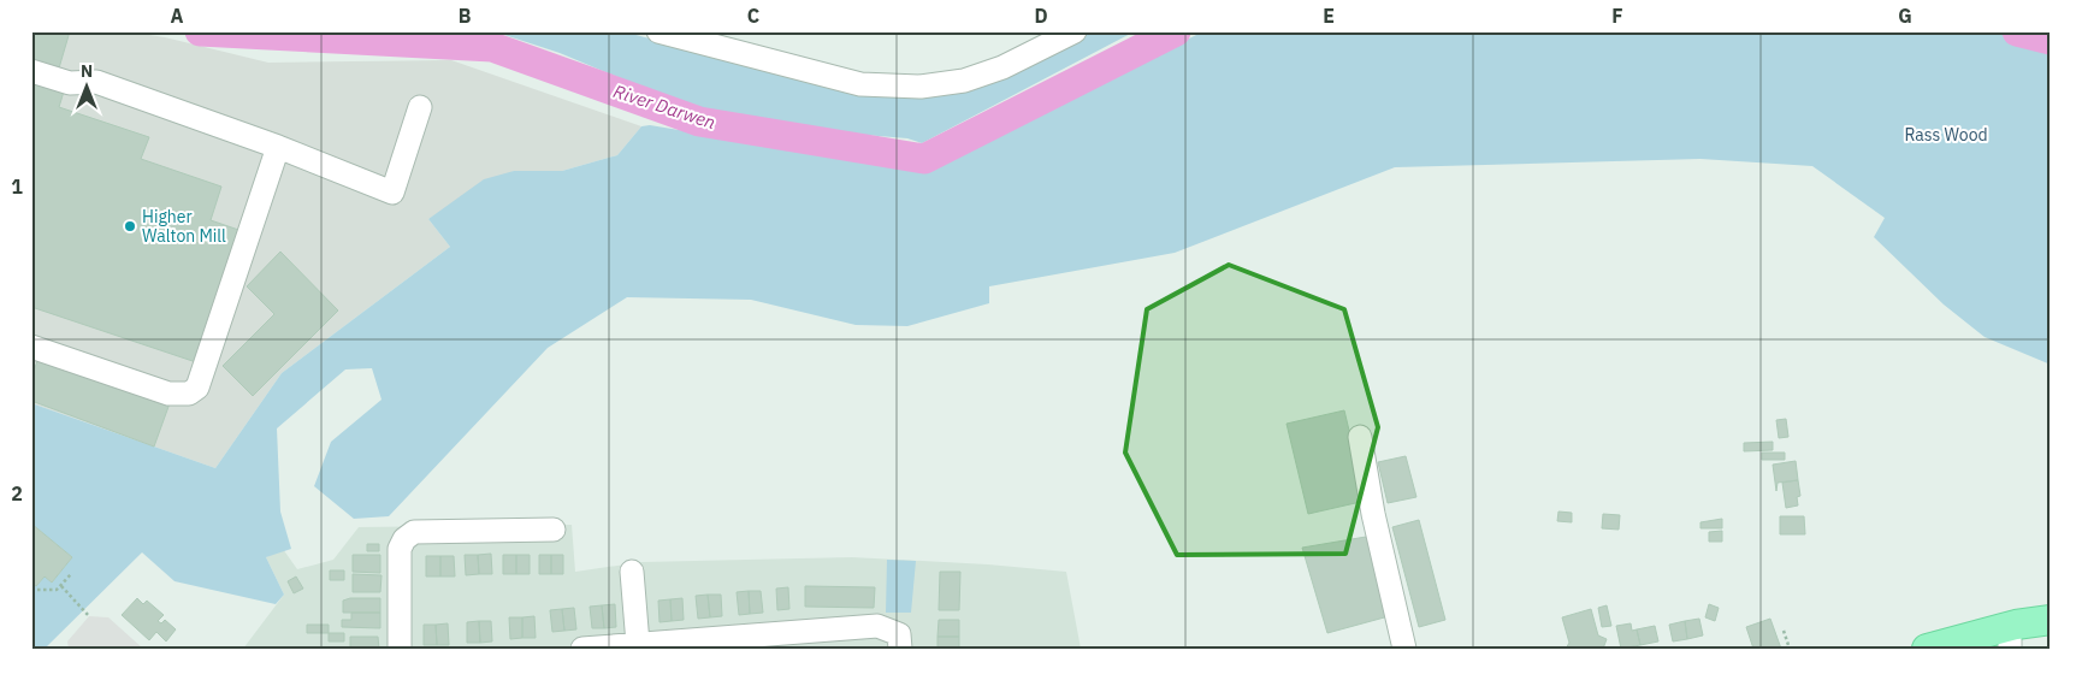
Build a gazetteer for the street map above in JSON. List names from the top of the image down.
{
  "water": ["River Darwen"],
  "parks": ["Rass Wood"],
  "places": ["Higher Walton Mill"],
  "north": "top",
  "grid": {
    "columns": [
      "A",
      "B",
      "C",
      "D",
      "E",
      "F",
      "G"
    ],
    "rows": ["1", "2"]
  }
}
